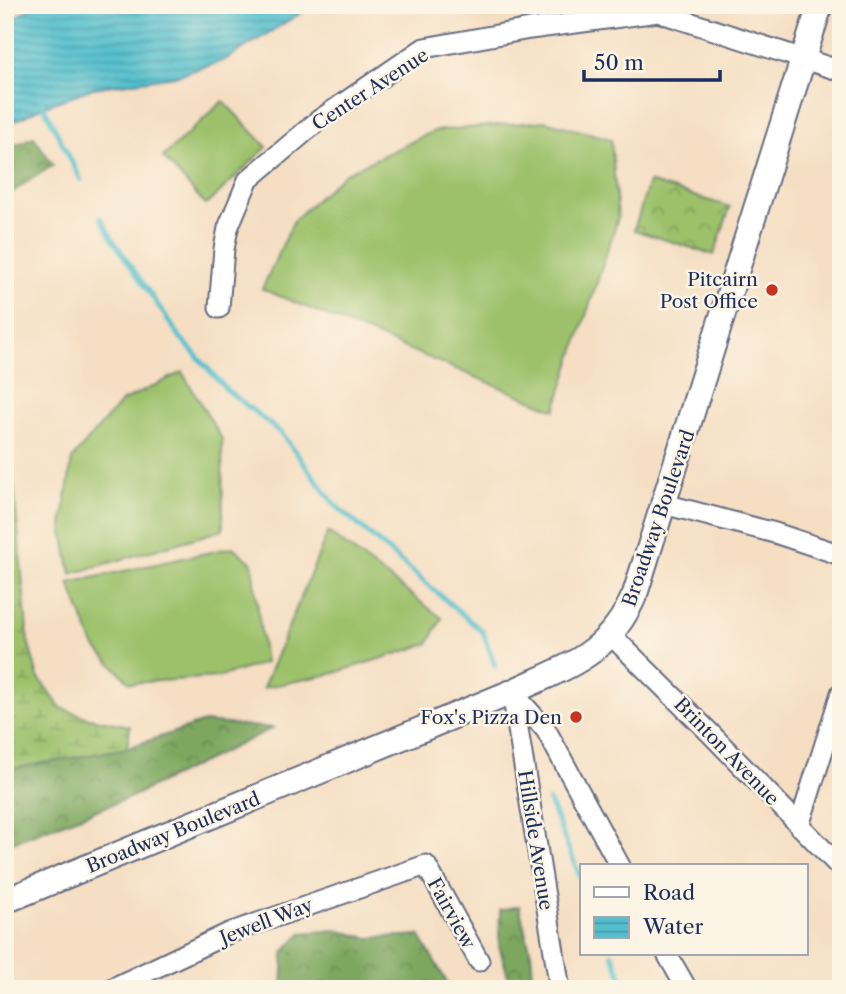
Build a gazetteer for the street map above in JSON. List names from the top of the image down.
{
  "streets": {
    "main road": ["Broadway Boulevard"],
    "street": [
      "Center Avenue",
      "Brinton Avenue",
      "Hillside Avenue",
      "Fairview",
      "Jewell Way"
    ]
  },
  "crossings": [
    ["Center Avenue", "Broadway Boulevard"],
    ["Broadway Boulevard", "Brinton Avenue"],
    ["Broadway Boulevard", "Hillside Avenue"],
    ["Fairview", "Jewell Way"]
  ],
  "places": ["Pitcairn Post Office", "Fox's Pizza Den"],
  "legend": ["Road", "Water"],
  "scale_bar": "50 m"
}
